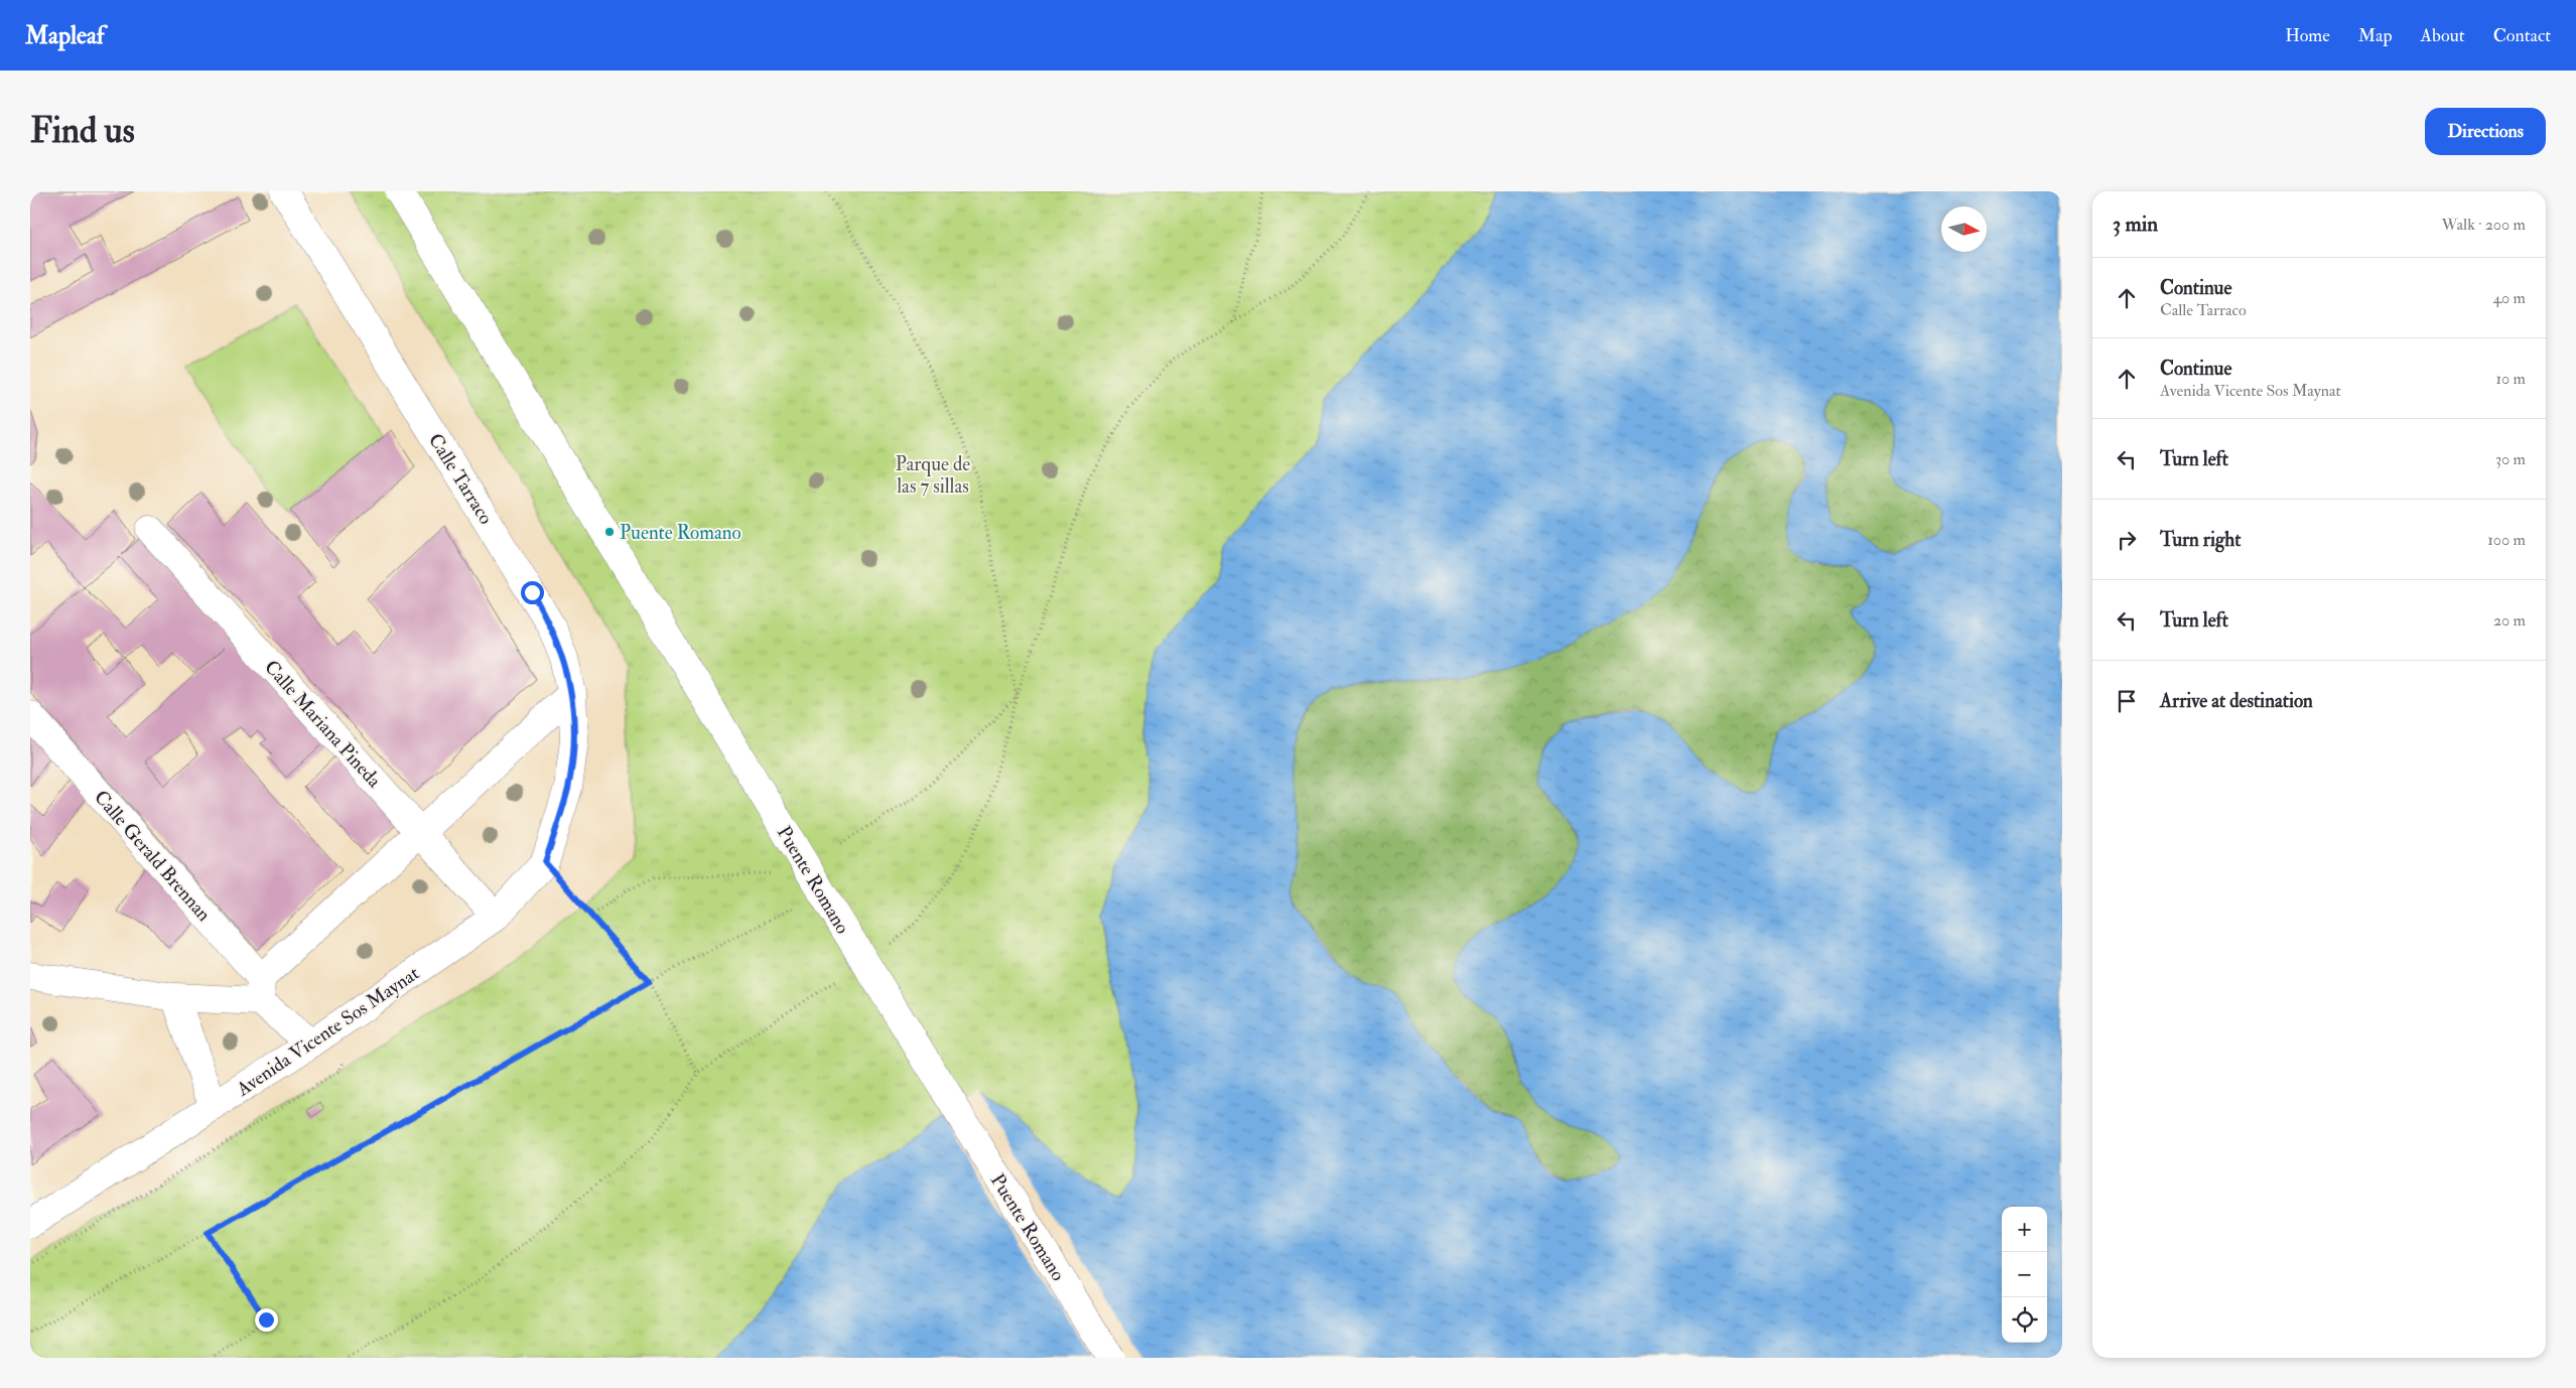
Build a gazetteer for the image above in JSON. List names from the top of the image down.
{
  "streets": {
    "street": [
      "Calle Tarraco",
      "Calle Mariana Pineda",
      "Calle Gerald Brennan",
      "Puente Romano",
      "Avenida Vicente Sos Maynat"
    ]
  },
  "crossings": [
    ["Calle Tarraco", "Avenida Vicente Sos Maynat"],
    ["Calle Mariana Pineda", "Avenida Vicente Sos Maynat"],
    ["Calle Gerald Brennan", "Avenida Vicente Sos Maynat"]
  ],
  "parks": ["Parque de las 7 sillas"],
  "places": ["Puente Romano"],
  "north": "right",
  "page": {
    "header": "Mapleaf",
    "nav": [
      "Home",
      "Map",
      "About",
      "Contact"
    ],
    "buttons": "Directions",
    "title": "Find us",
    "heading": ["3 min", "Walk · 200 m"],
    "list": [
      ["Continue", "Calle Tarraco", "40 m"],
      ["Continue", "Avenida Vicente Sos Maynat", "10 m"],
      ["Turn left", "30 m"],
      ["Turn right", "100 m"],
      ["Turn left", "20 m"],
      "Arrive at destination"
    ],
    "map_buttons": ["+", "−"]
  }
}
